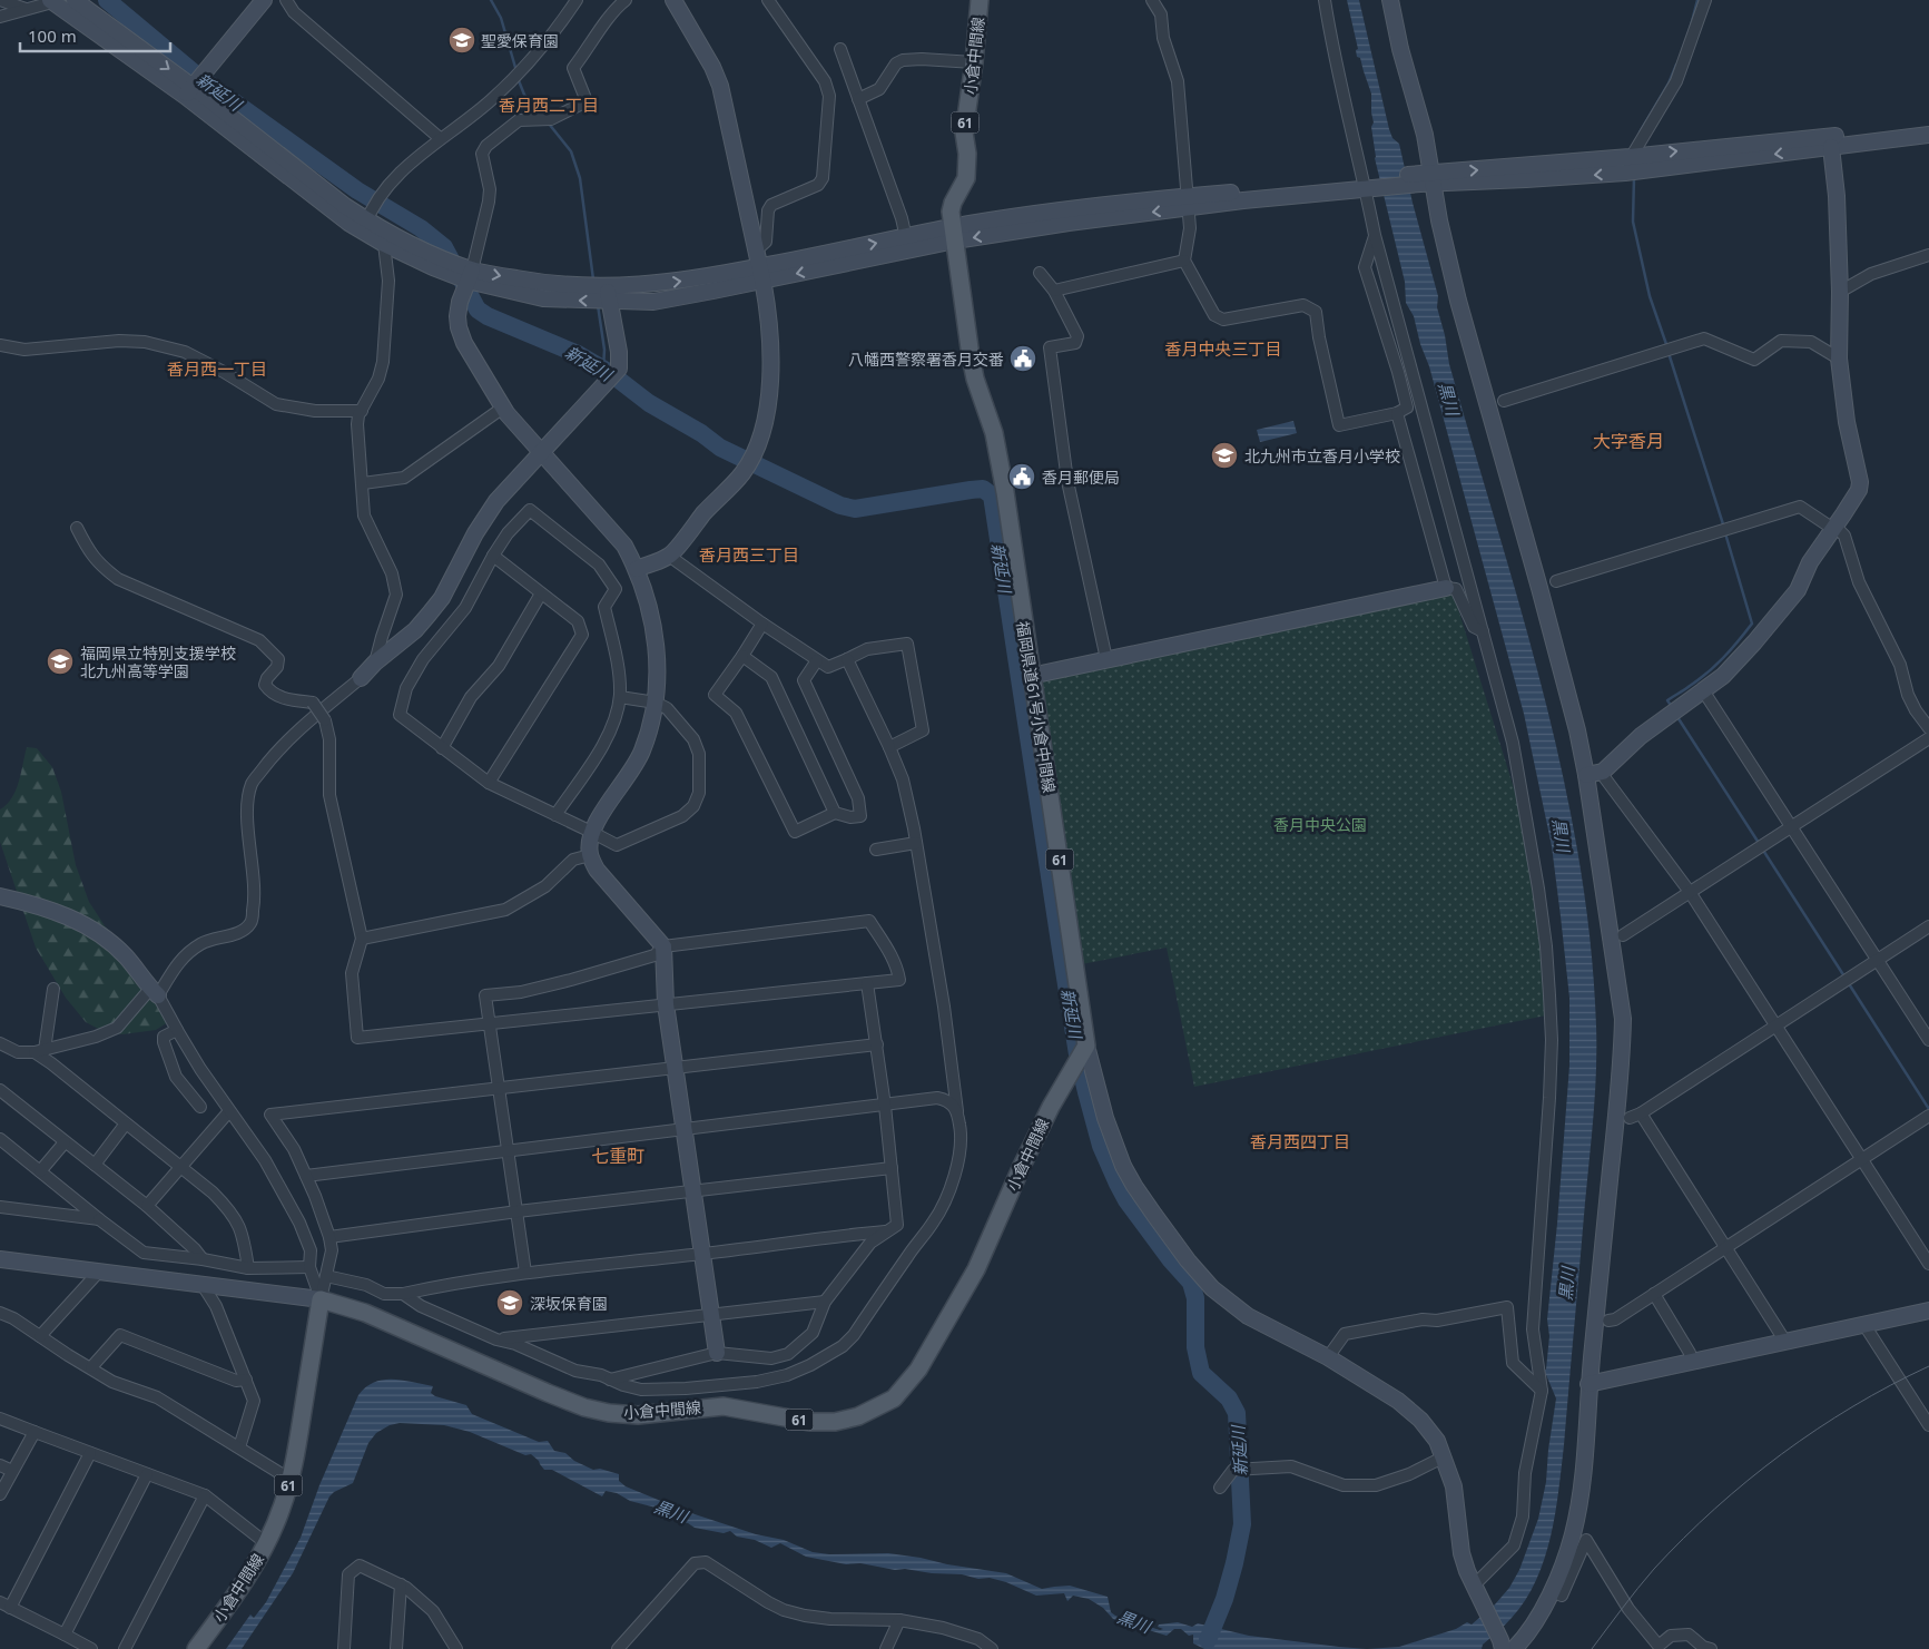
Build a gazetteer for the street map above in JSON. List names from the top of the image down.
{
  "streets": {
    "main road": ["小倉中間線", "61", "福岡県道61号小倉中間線"]
  },
  "crossings": [
    ["小倉中間線", "福岡県道61号小倉中間線"]
  ],
  "districts": [
    "香月西二丁目",
    "香月中央三丁目",
    "香月西一丁目",
    "大字香月",
    "香月西三丁目",
    "香月西四丁目",
    "七重町"
  ],
  "water": ["新延川", "黒川"],
  "parks": ["香月中央公園"],
  "places": {
    "school or university": [
      "聖愛保育園",
      "北九州市立香月小学校",
      "福岡県立特別支援学校 北九州高等学園",
      "深坂保育園"
    ],
    "public building": ["八幡西警察署香月交番", "香月郵便局"]
  },
  "scale_bar": "100 m"
}
